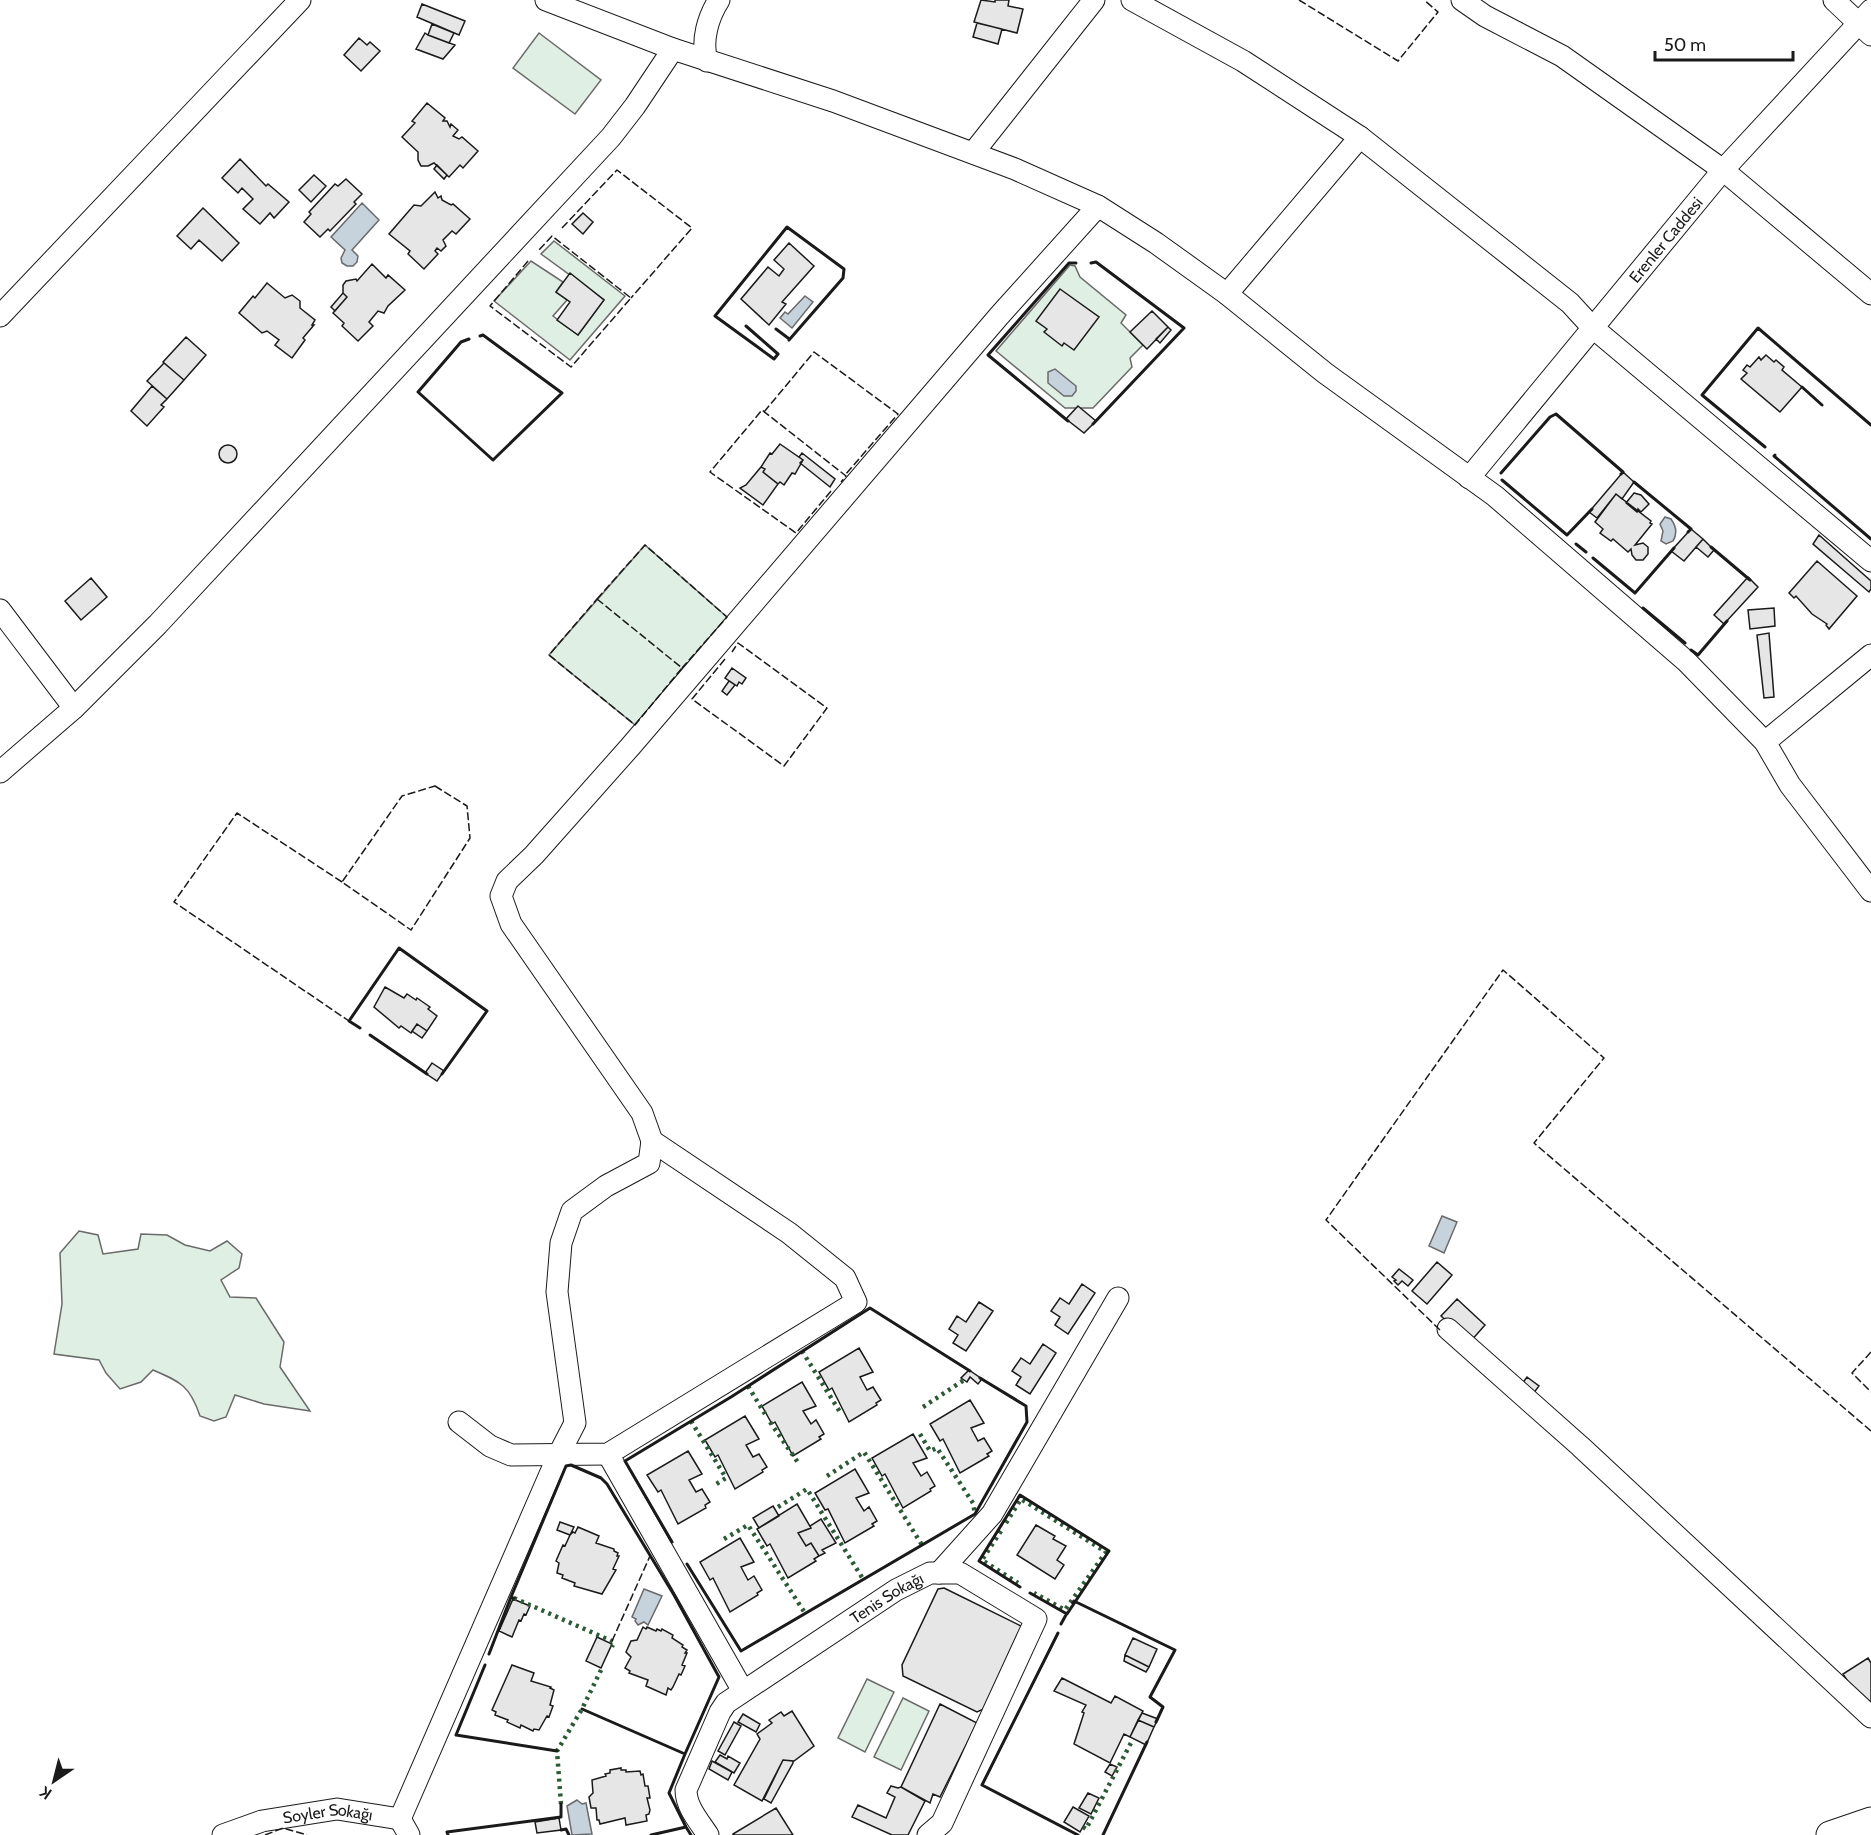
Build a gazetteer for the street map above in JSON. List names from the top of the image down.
{
  "streets": {
    "street": ["Erenler Caddesi", "Tenis Sokağı", "Soyler Sokağı"]
  },
  "scale_bar": "50 m",
  "north": "bottom left"
}
